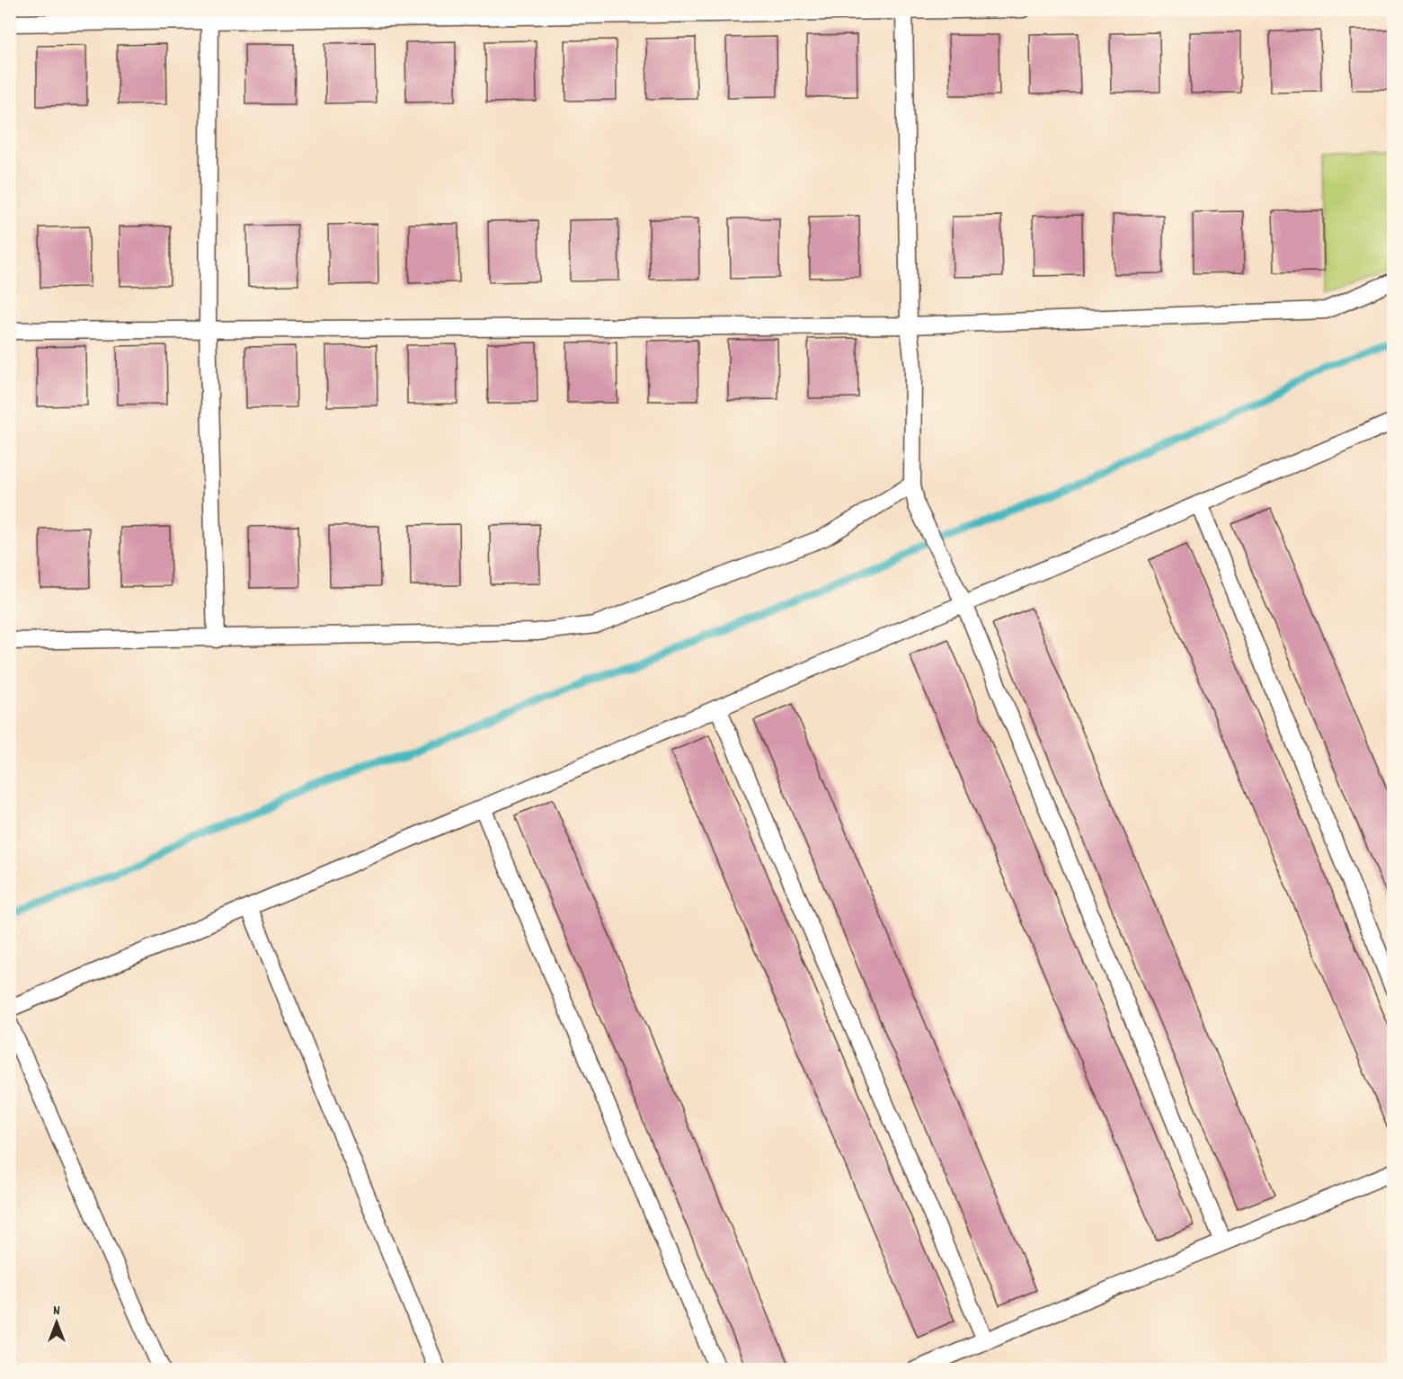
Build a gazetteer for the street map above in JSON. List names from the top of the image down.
{
  "north": "top"
}
